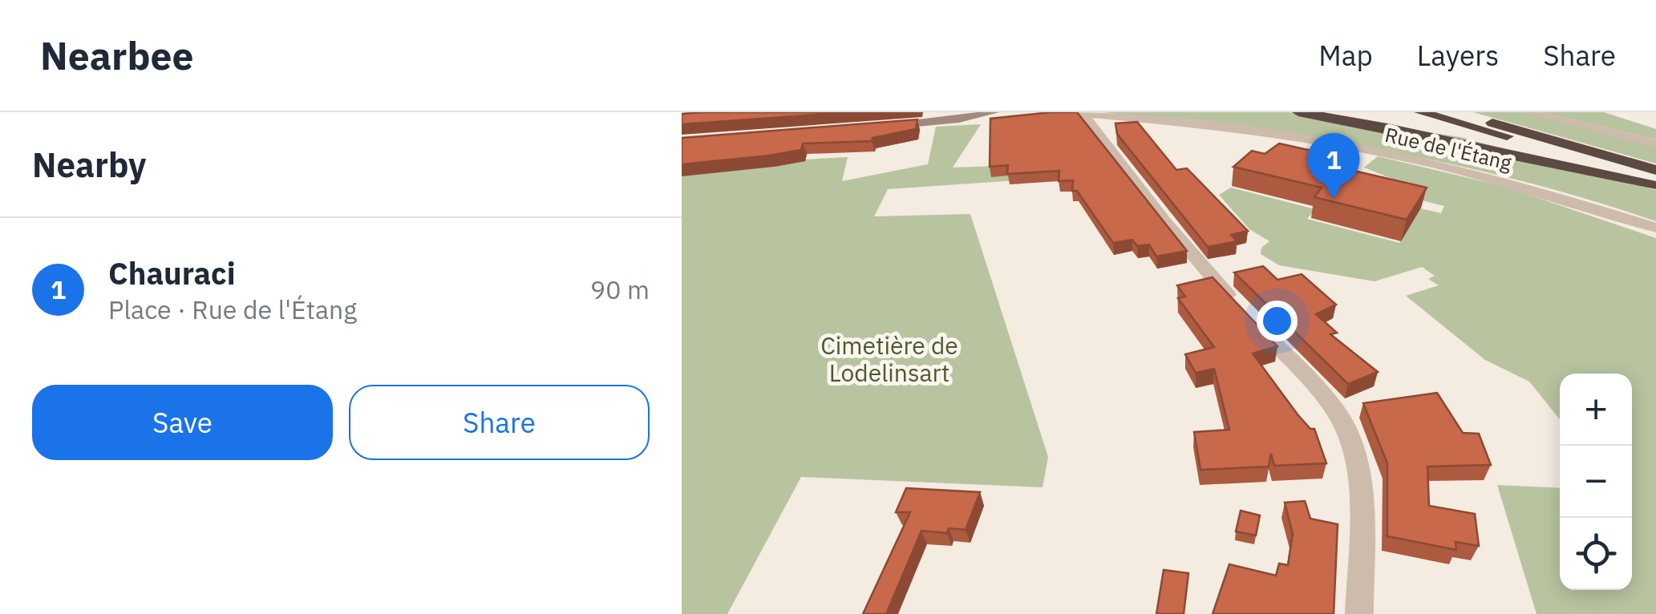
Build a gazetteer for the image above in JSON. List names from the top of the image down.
{
  "streets": {
    "street": ["Rue de l'Étang"]
  },
  "parks": ["Cimetière de Lodelinsart"],
  "page": {
    "header": "Nearbee",
    "nav": ["Map", "Layers", "Share"],
    "heading": "Nearby",
    "pins": "1",
    "list": [
      {
        "mark": "1",
        "name": "Chauraci",
        "note": "Place · Rue de l'Étang",
        "value": "90 m"
      }
    ],
    "buttons": ["Save", "Share"],
    "map_buttons": ["+", "−"]
  }
}
